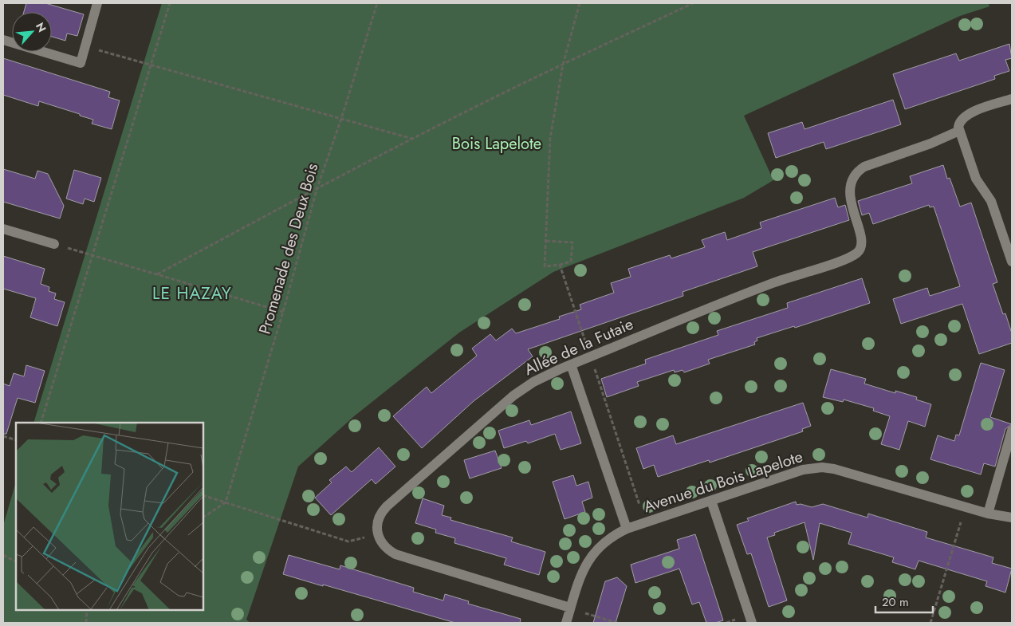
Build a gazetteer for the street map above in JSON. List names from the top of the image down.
{
  "streets": {
    "street": ["Allée de la Futaie", "Avenue du Bois Lapelote"],
    "path": ["Promenade des Deux Bois"]
  },
  "crossings": [
    ["Allée de la Futaie", "Avenue du Bois Lapelote"]
  ],
  "districts": ["LE HAZAY"],
  "parks": ["Bois Lapelote"],
  "scale_bar": "20 m",
  "north": "top right"
}
